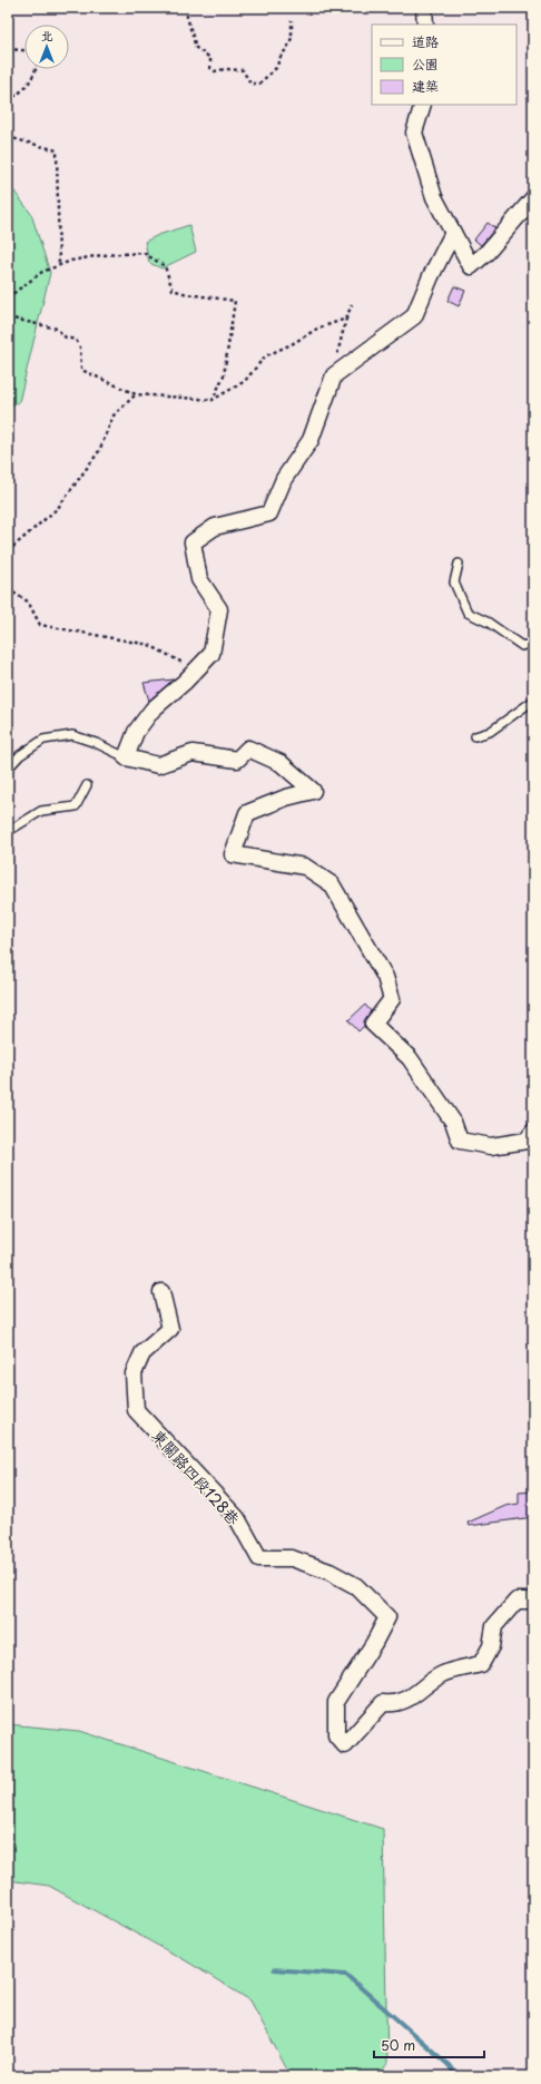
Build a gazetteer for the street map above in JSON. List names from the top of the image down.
{
  "streets": {
    "street": ["東關路四段128巷"]
  },
  "legend": ["道路", "公園", "建築"],
  "scale_bar": "50 m",
  "north": "top"
}
